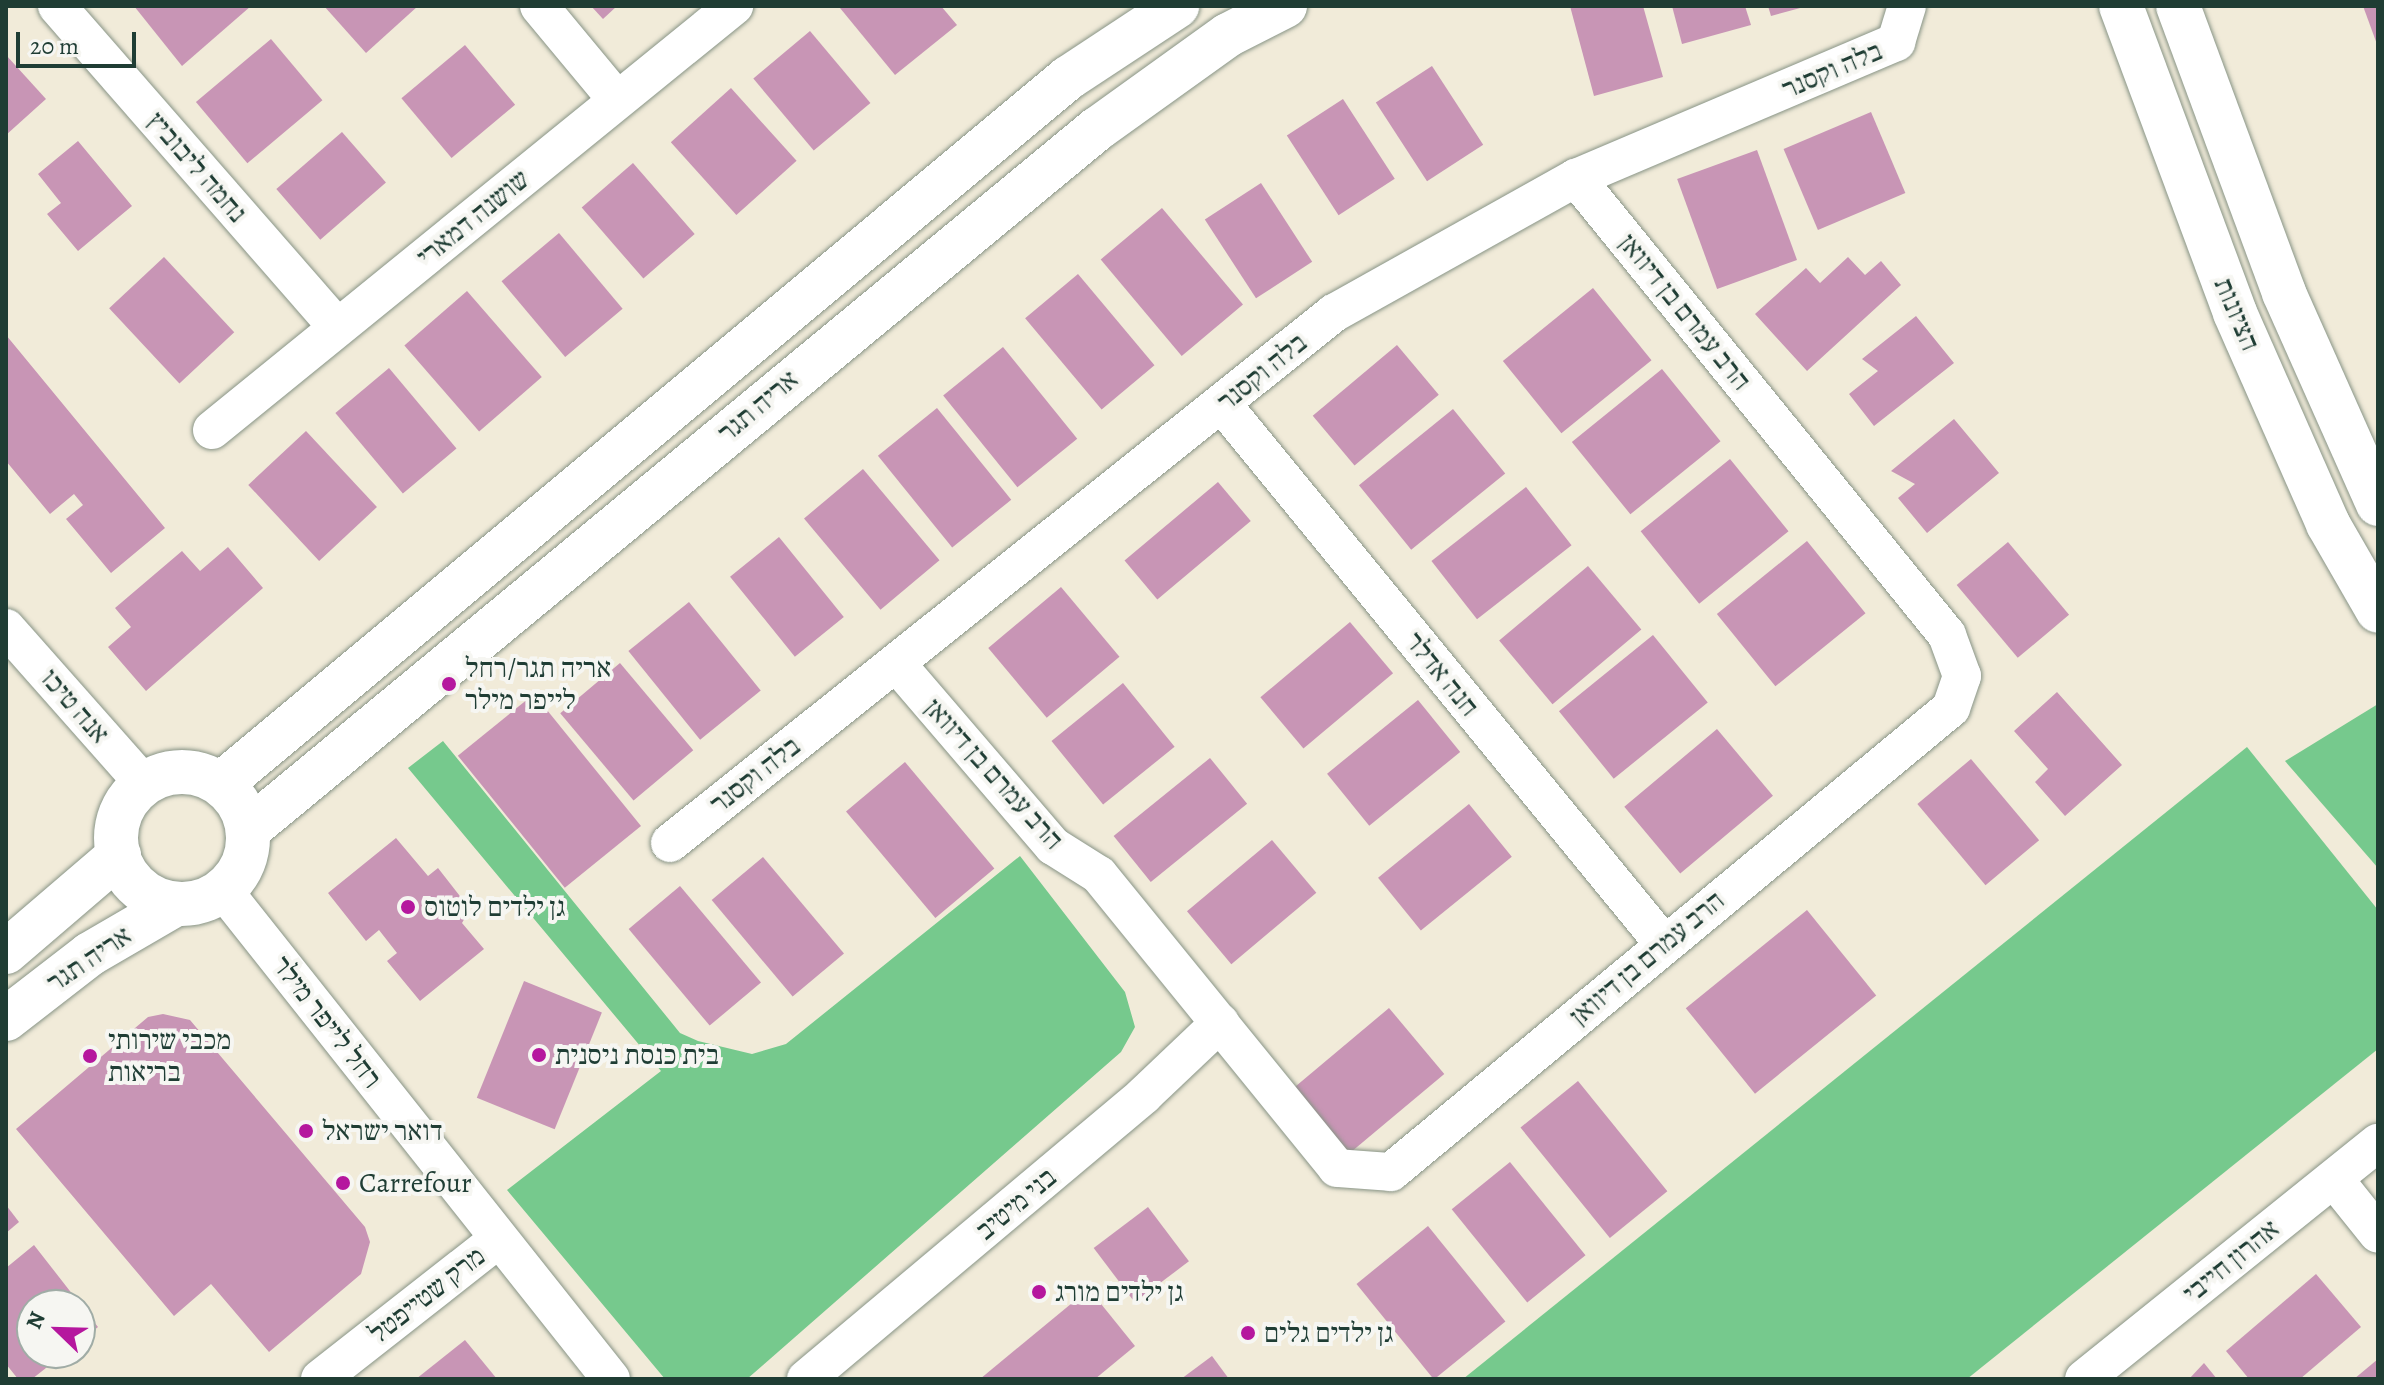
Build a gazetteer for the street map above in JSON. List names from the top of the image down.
{
  "streets": {
    "street": [
      "בלה וקסנר",
      "נחמה ליבוביץ",
      "שושנה דמארי",
      "הרב עמרם בן דיוואן",
      "הציונות",
      "אריה תגר",
      "חנה אדלר",
      "אנה טיכו",
      "רחל לייפר מילר",
      "בני מיטיב",
      "אהרון חייבי",
      "מרק שטייפטל"
    ]
  },
  "crossings": [
    ["בלה וקסנר", "הרב עמרם בן דיוואן"],
    ["בלה וקסנר", "חנה אדלר"],
    ["נחמה ליבוביץ", "שושנה דמארי"],
    ["הרב עמרם בן דיוואן", "חנה אדלר"],
    ["הרב עמרם בן דיוואן", "בני מיטיב"],
    ["אריה תגר", "אנה טיכו"],
    ["אריה תגר", "רחל לייפר מילר"],
    ["אנה טיכו", "רחל לייפר מילר"],
    ["רחל לייפר מילר", "מרק שטייפטל"]
  ],
  "places": [
    "אריה תגר/רחל לייפר מילר",
    "גן ילדים לוטוס",
    "בית כנסת ניסנית",
    "מכבי שירותי בריאות",
    "דואר ישראל",
    "Carrefour",
    "גן ילדים מורג",
    "גן ילדים גלים"
  ],
  "scale_bar": "20 m",
  "north": "top left"
}
